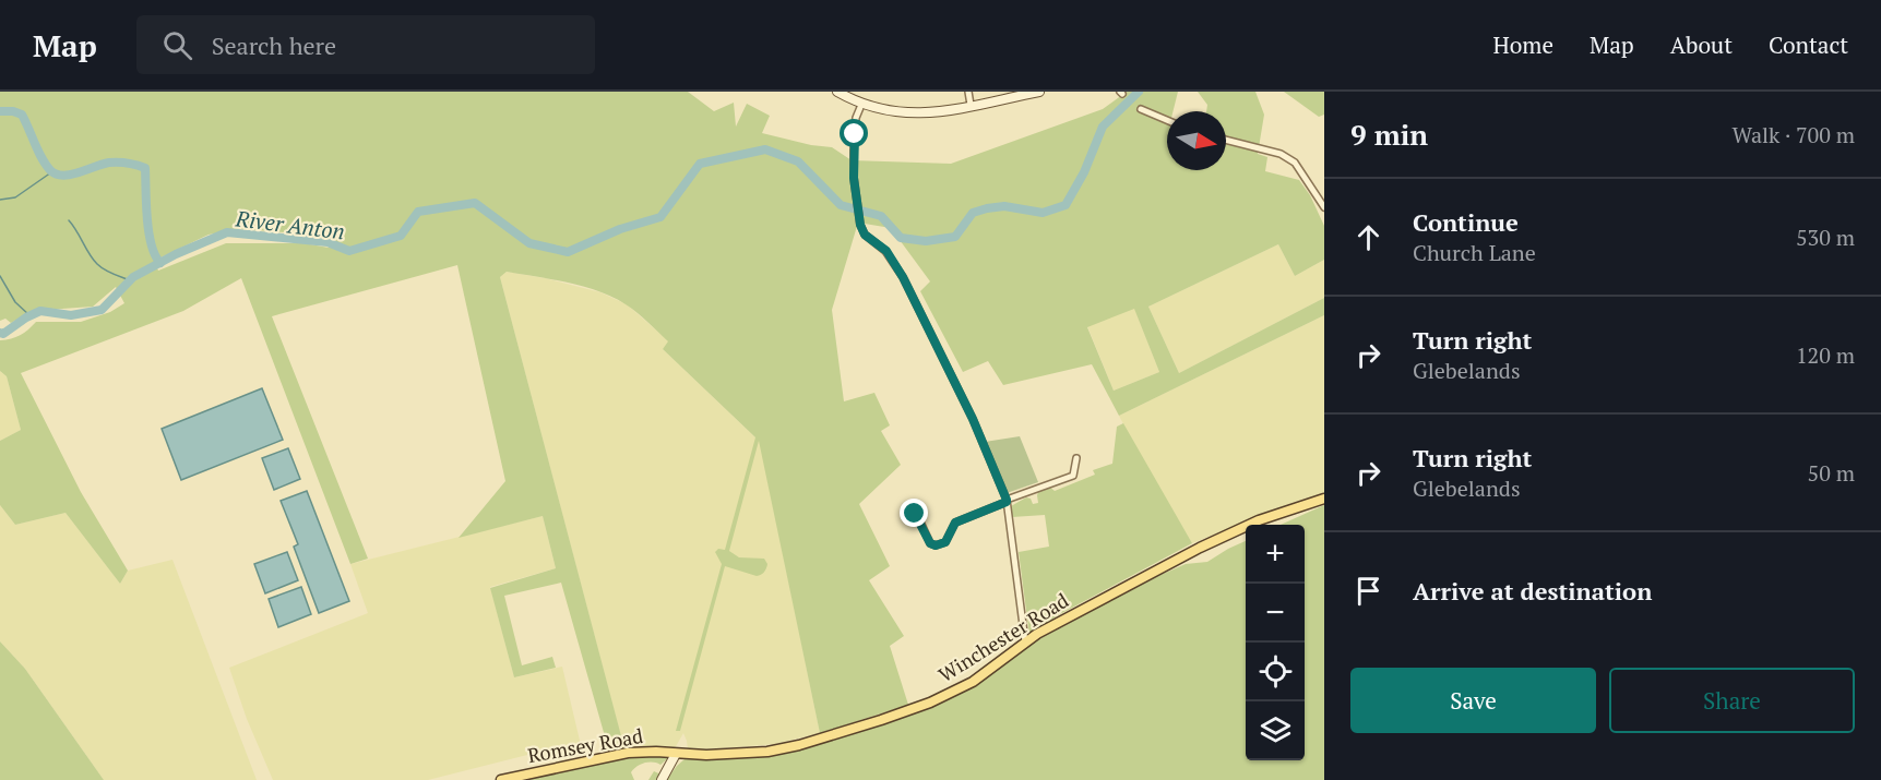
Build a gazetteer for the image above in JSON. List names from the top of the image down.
{
  "streets": {
    "main road": ["Winchester Road", "Romsey Road"]
  },
  "crossings": [
    ["Winchester Road", "Romsey Road"]
  ],
  "water": ["River Anton"],
  "north": "right",
  "page": {
    "header": "Map",
    "search": "Search here",
    "nav": [
      "Home",
      "Map",
      "About",
      "Contact"
    ],
    "heading": ["9 min", "Walk · 700 m"],
    "list": [
      ["Continue", "Church Lane", "530 m"],
      ["Turn right", "Glebelands", "120 m"],
      ["Turn right", "Glebelands", "50 m"],
      "Arrive at destination"
    ],
    "map_buttons": ["+", "−"],
    "buttons": ["Save", "Share"]
  }
}
